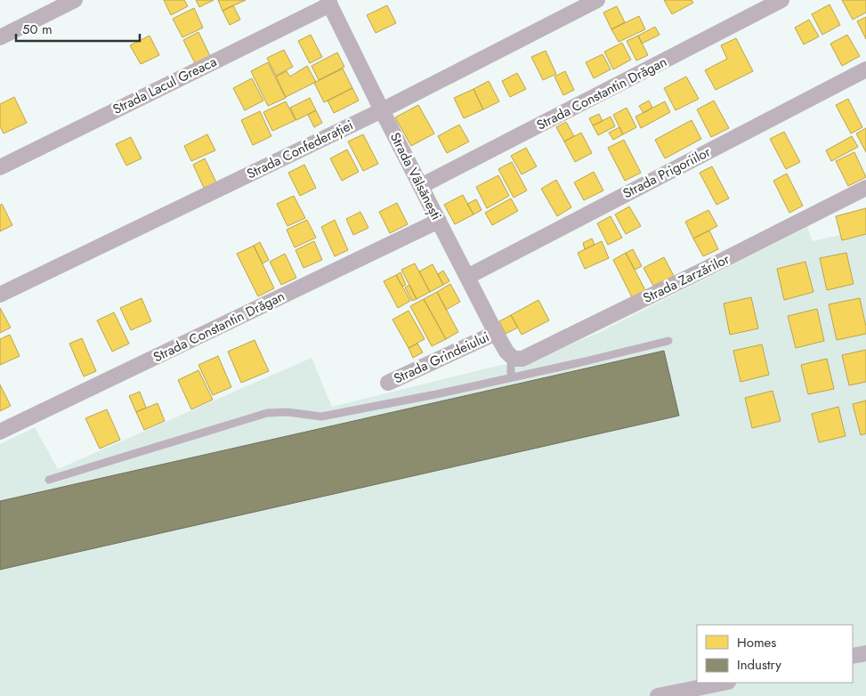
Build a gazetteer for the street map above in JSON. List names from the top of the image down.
{
  "streets": {
    "street": [
      "Strada Lacul Greaca",
      "Strada Constantin Drăgan",
      "Strada Confederației",
      "Strada Prigoriilor",
      "Strada Vâlsănești",
      "Strada Zarzărilor",
      "Strada Grindeiului"
    ]
  },
  "crossings": [
    ["Strada Lacul Greaca", "Strada Vâlsănești"],
    ["Strada Constantin Drăgan", "Strada Vâlsănești"],
    ["Strada Confederației", "Strada Vâlsănești"],
    ["Strada Prigoriilor", "Strada Vâlsănești"],
    ["Strada Vâlsănești", "Strada Zarzărilor"],
    ["Strada Vâlsănești", "Strada Grindeiului"]
  ],
  "legend": ["Homes", "Industry"],
  "scale_bar": "50 m"
}
